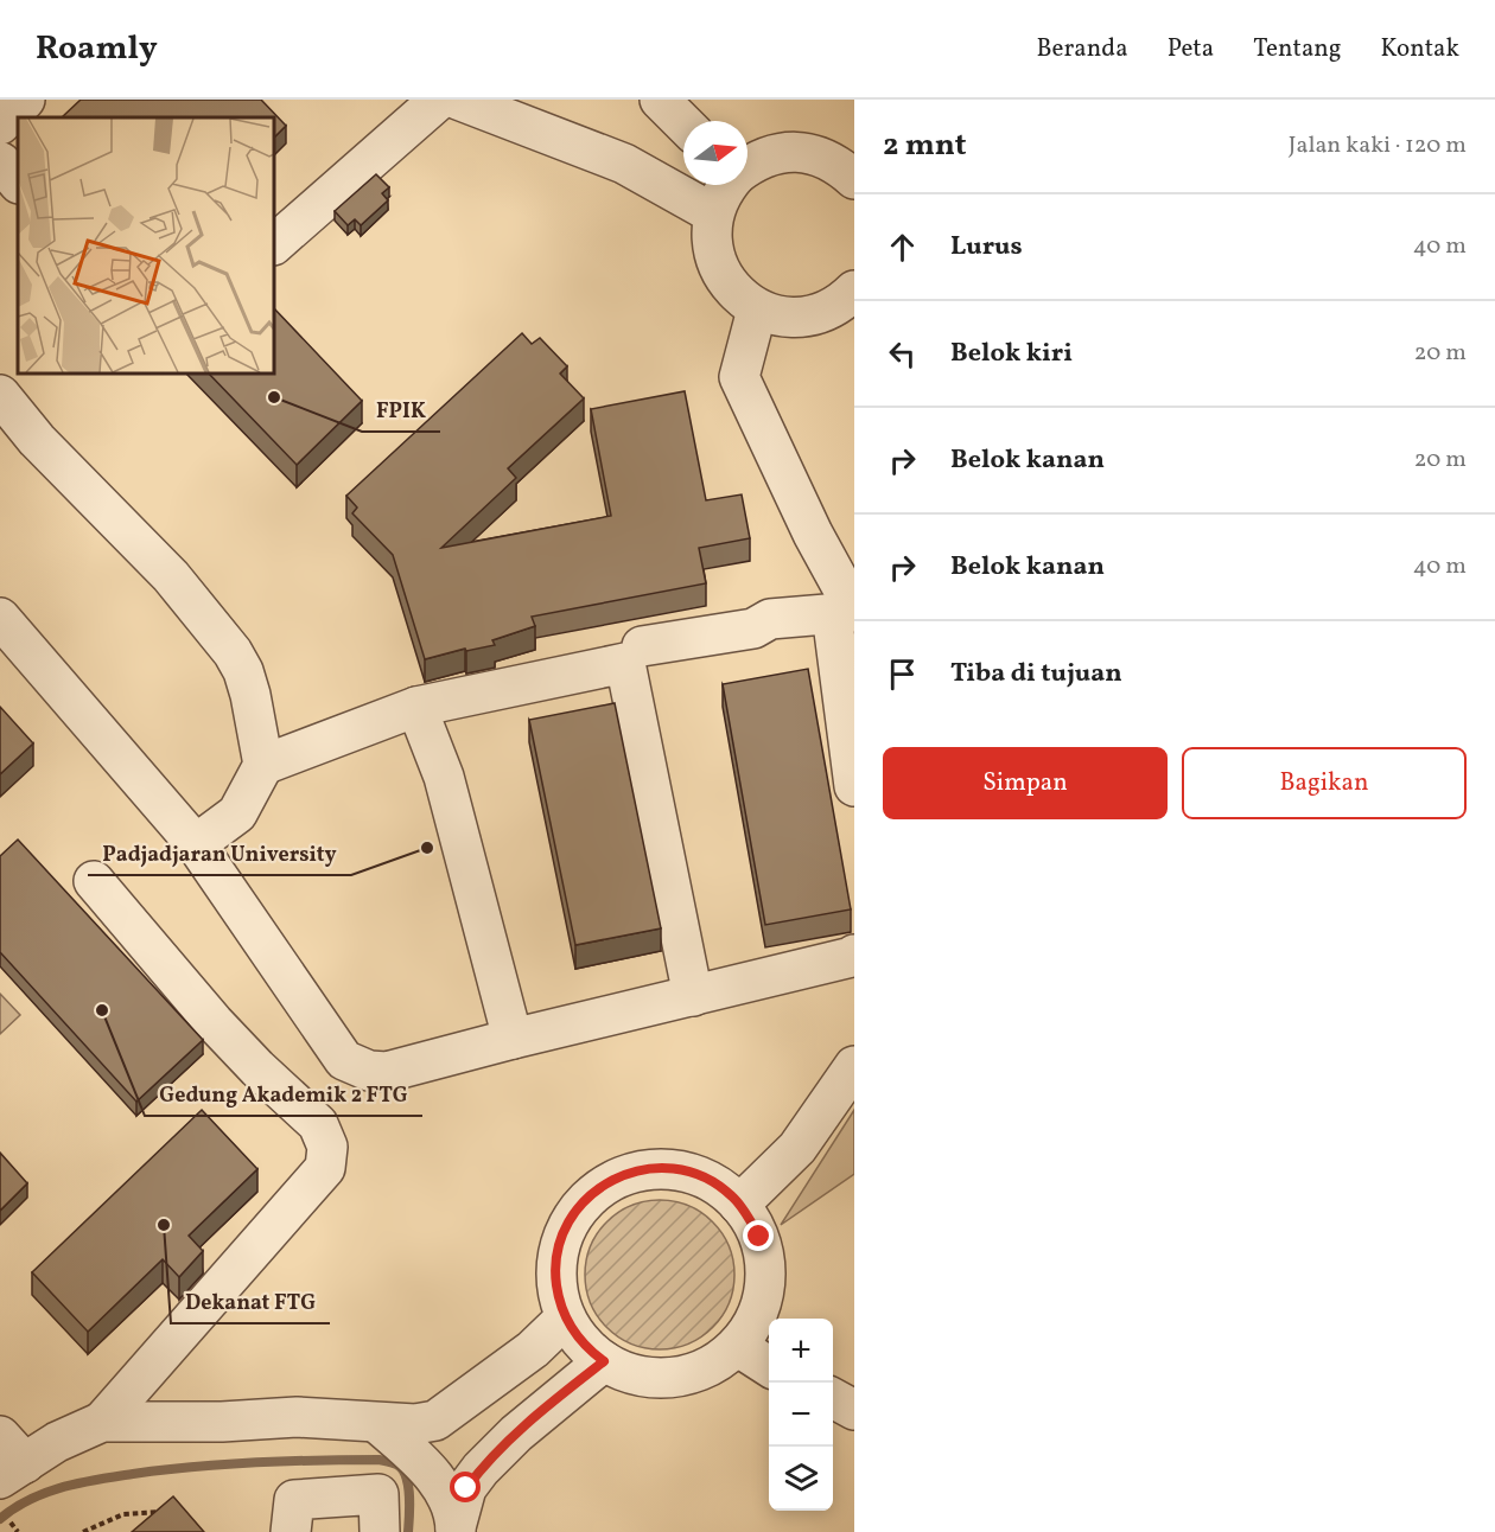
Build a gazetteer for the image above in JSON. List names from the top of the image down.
{
  "places": [
    "FPIK",
    "Padjadjaran University",
    "Gedung Akademik 2 FTG",
    "Dekanat FTG"
  ],
  "north": "right",
  "page": {
    "header": "Roamly",
    "nav": [
      "Beranda",
      "Peta",
      "Tentang",
      "Kontak"
    ],
    "heading": ["2 mnt", "Jalan kaki · 120 m"],
    "list": [
      ["Lurus", "40 m"],
      ["Belok kiri", "20 m"],
      ["Belok kanan", "20 m"],
      ["Belok kanan", "40 m"],
      "Tiba di tujuan"
    ],
    "buttons": ["Simpan", "Bagikan"],
    "map_buttons": ["+", "−"]
  }
}
